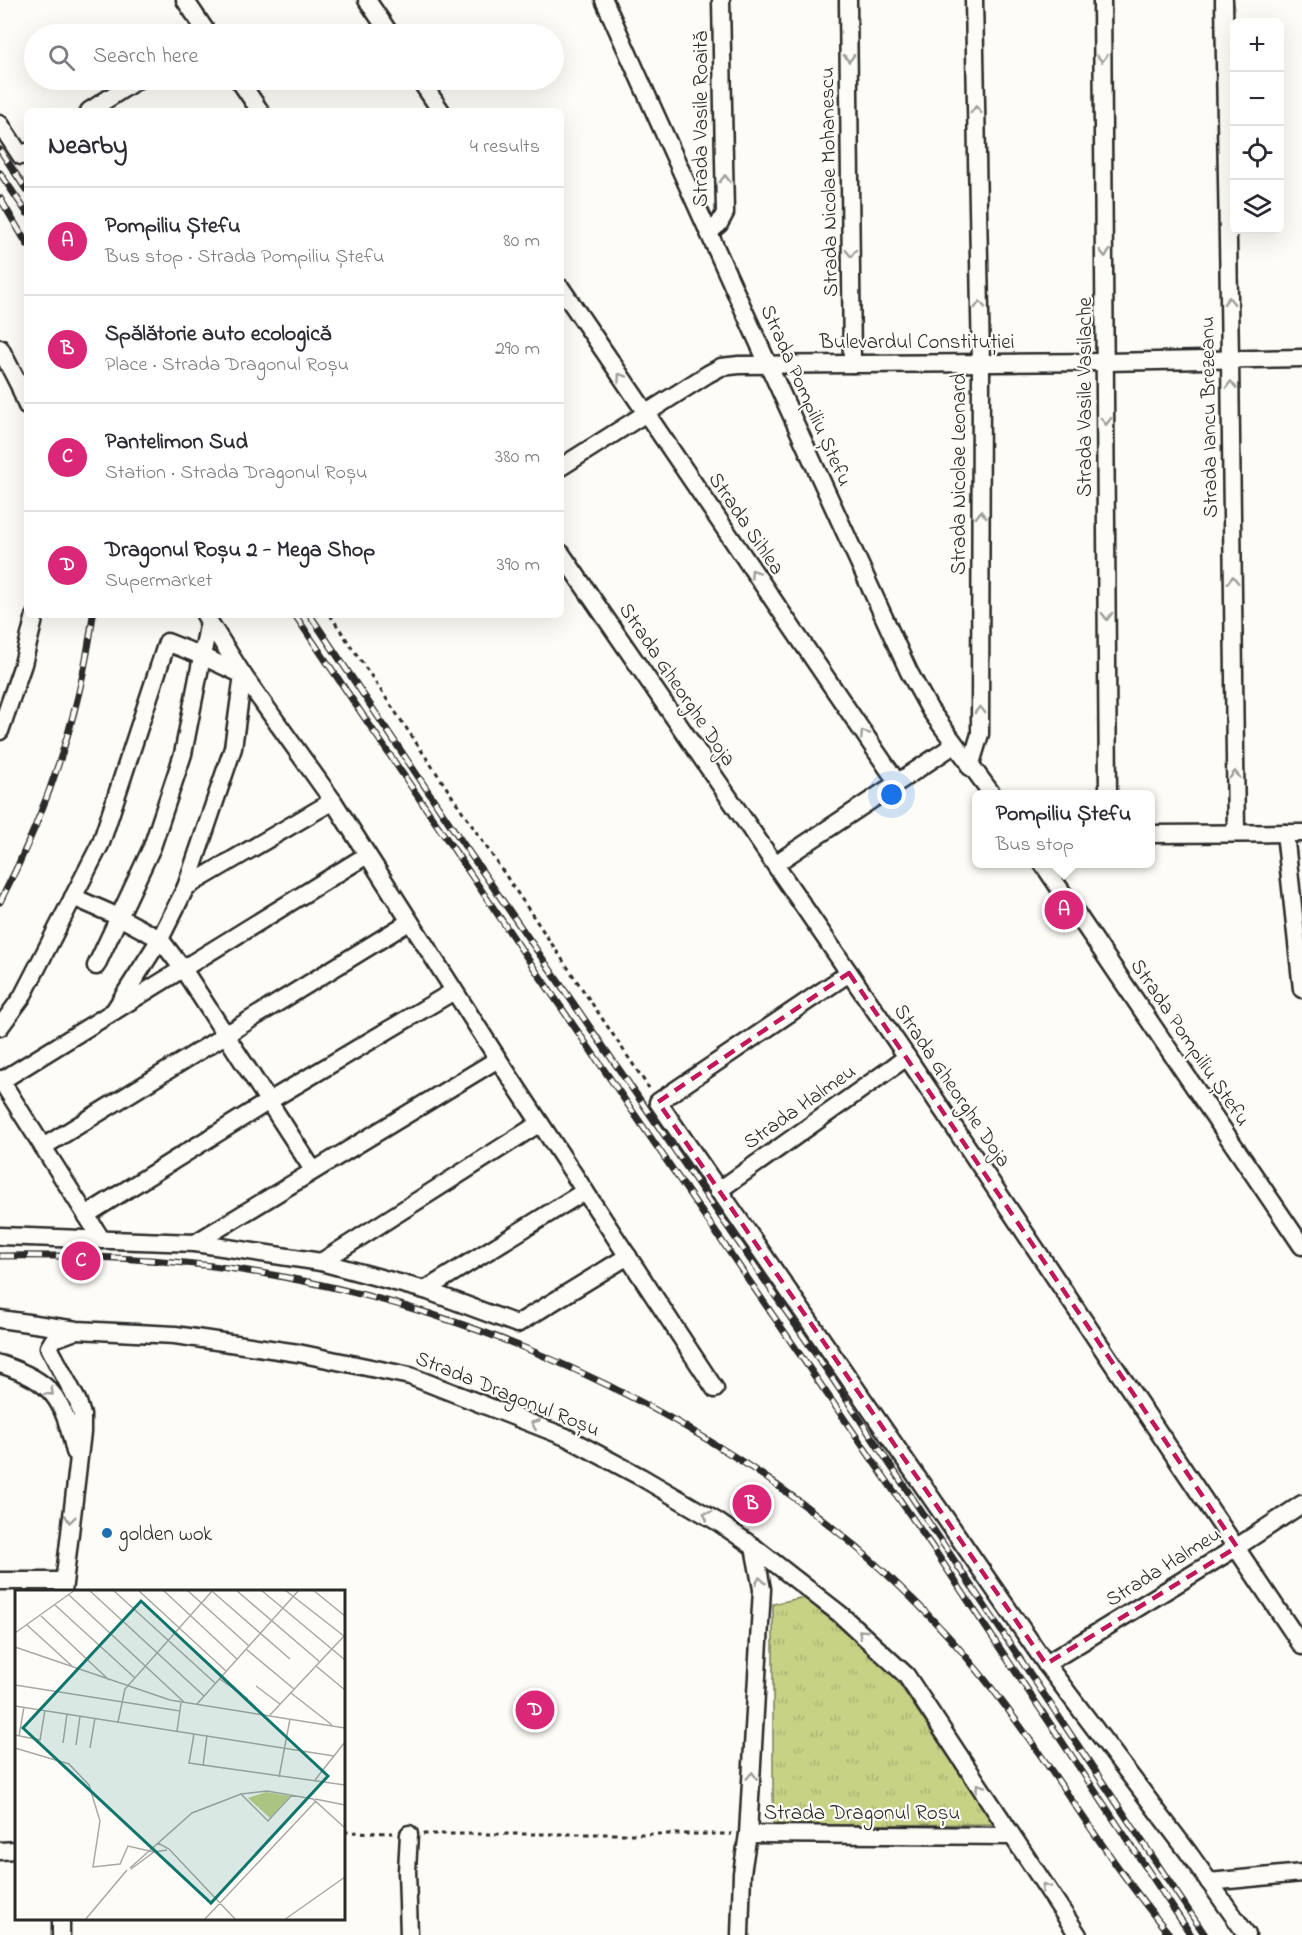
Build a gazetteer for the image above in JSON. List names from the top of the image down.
{
  "streets": {
    "street": [
      "Strada Vasile Roaită",
      "Strada Nicolae Mohanescu",
      "Bulevardul Constituției",
      "Strada Pompiliu Ștefu",
      "Strada Vasile Vasilache",
      "Strada Iancu Brezeanu",
      "Strada Nicolae Leonard",
      "Strada Sihlea",
      "Strada Gheorghe Doja",
      "Strada Halmeu",
      "Strada Dragonul Roșu"
    ]
  },
  "crossings": [
    ["Strada Vasile Roaită", "Strada Pompiliu Ștefu"],
    ["Strada Nicolae Mohanescu", "Bulevardul Constituției"],
    ["Bulevardul Constituției", "Strada Pompiliu Ștefu"],
    ["Bulevardul Constituției", "Strada Vasile Vasilache"],
    ["Bulevardul Constituției", "Strada Iancu Brezeanu"],
    ["Bulevardul Constituției", "Strada Nicolae Leonard"],
    ["Bulevardul Constituției", "Strada Sihlea"],
    ["Strada Pompiliu Ștefu", "Strada Nicolae Leonard"],
    ["Strada Gheorghe Doja", "Strada Halmeu"]
  ],
  "one_way": [
    "Strada Vasile Roaită",
    "Strada Nicolae Mohanescu",
    "Strada Vasile Vasilache",
    "Strada Iancu Brezeanu",
    "Strada Nicolae Leonard",
    "Strada Sihlea"
  ],
  "places": ["golden wok"],
  "page": {
    "map_buttons": ["+", "−"],
    "search": "Search here",
    "heading": ["Nearby", "4 results"],
    "list": [
      {
        "mark": "A",
        "name": "Pompiliu Ștefu",
        "note": "Bus stop · Strada Pompiliu Ștefu",
        "value": "80 m"
      },
      {
        "mark": "B",
        "name": "Spălătorie auto ecologică",
        "note": "Place · Strada Dragonul Roșu",
        "value": "290 m"
      },
      {
        "mark": "C",
        "name": "Pantelimon Sud",
        "note": "Station · Strada Dragonul Roșu",
        "value": "380 m"
      },
      {
        "mark": "D",
        "name": "Dragonul Roșu 2 - Mega Shop",
        "note": "Supermarket",
        "value": "390 m"
      }
    ],
    "popup": ["Pompiliu Ștefu", "Bus stop"],
    "pins": [
      "A",
      "C",
      "B",
      "D"
    ]
  }
}
